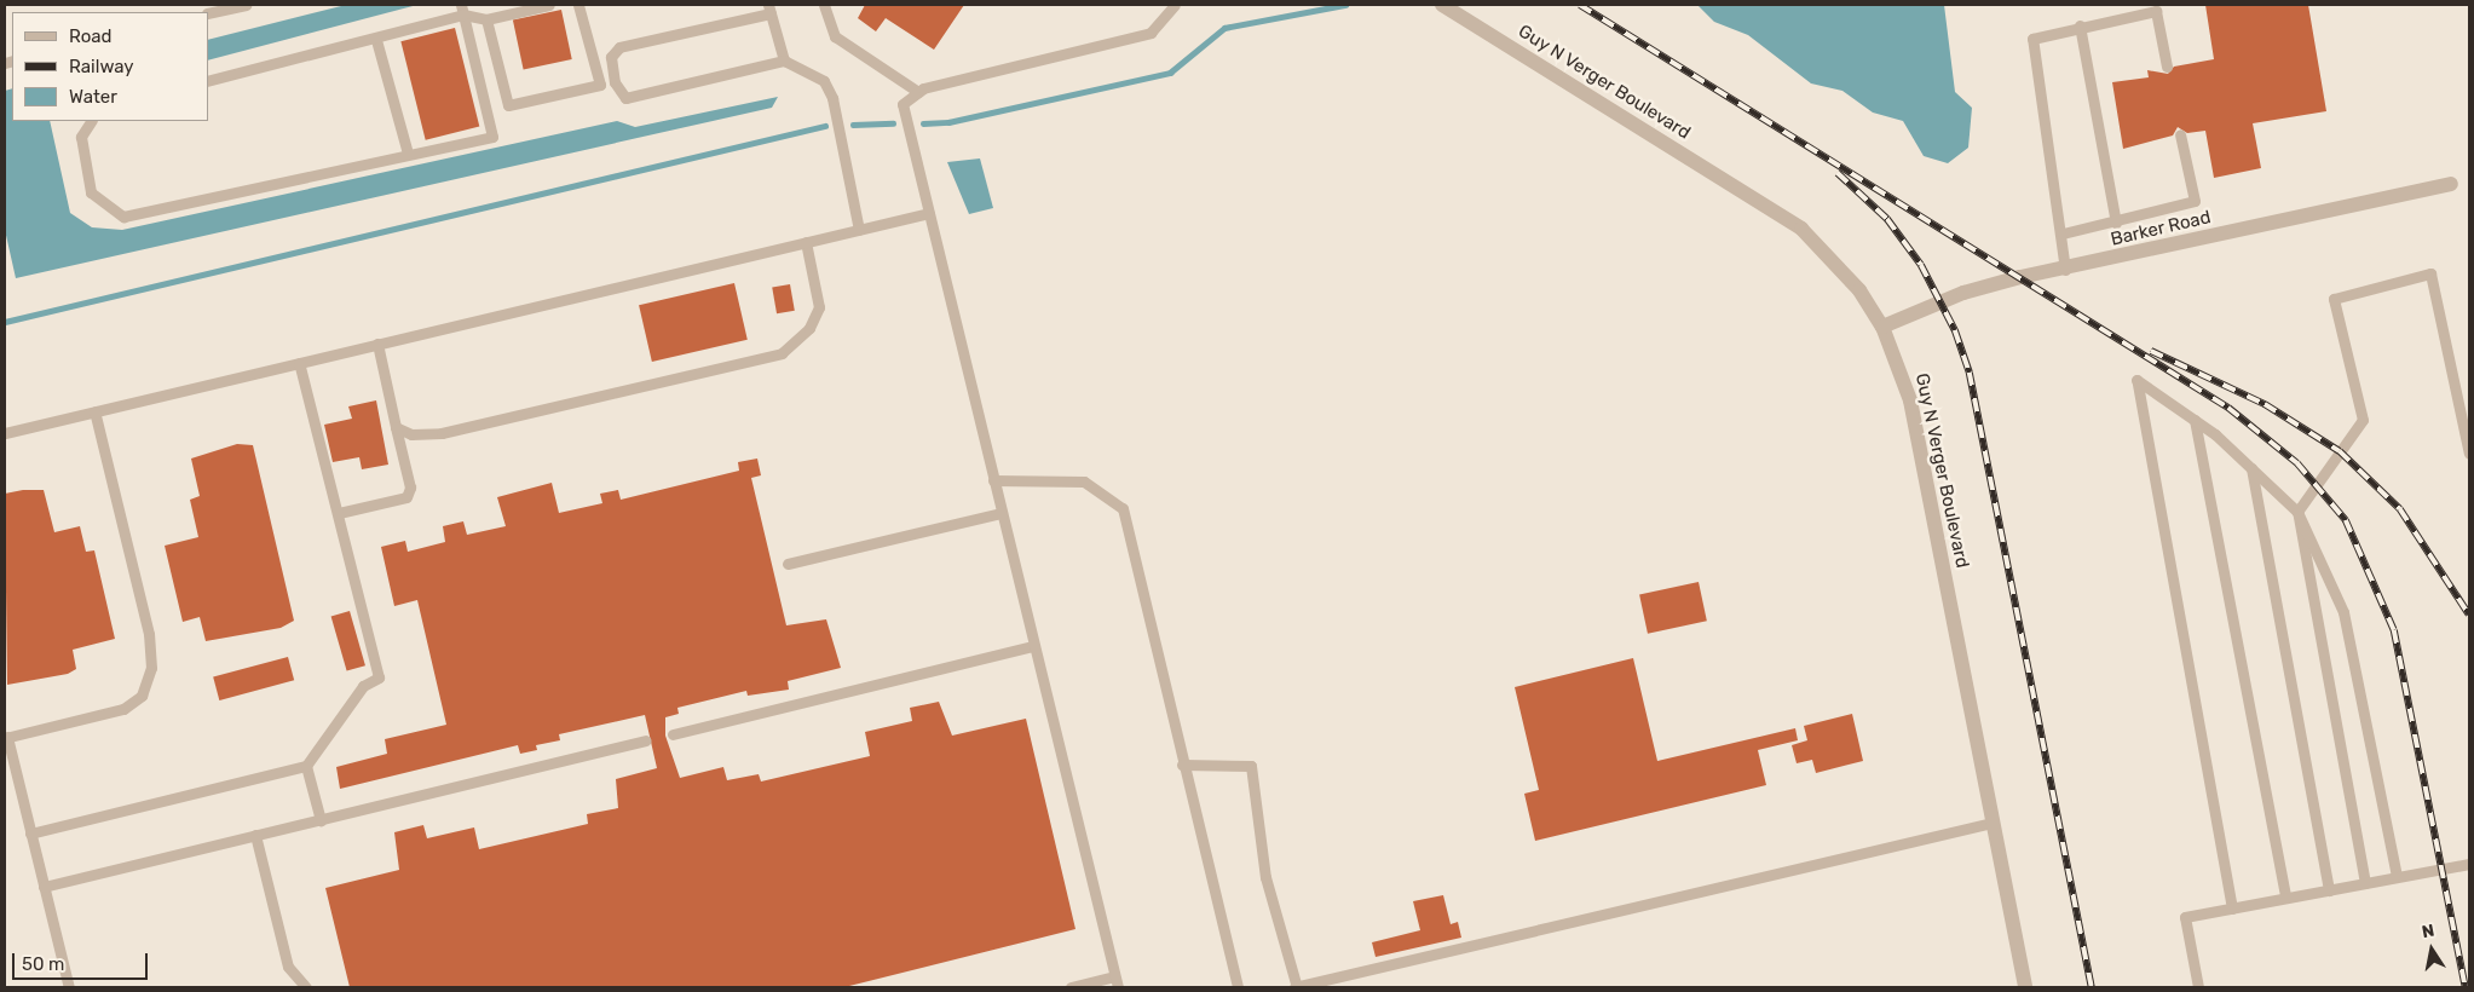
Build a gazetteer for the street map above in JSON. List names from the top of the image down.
{
  "streets": {
    "street": ["Guy N Verger Boulevard", "Barker Road"]
  },
  "crossings": [
    ["Guy N Verger Boulevard", "Barker Road"]
  ],
  "legend": ["Road", "Railway", "Water"],
  "scale_bar": "50 m",
  "north": "top"
}
